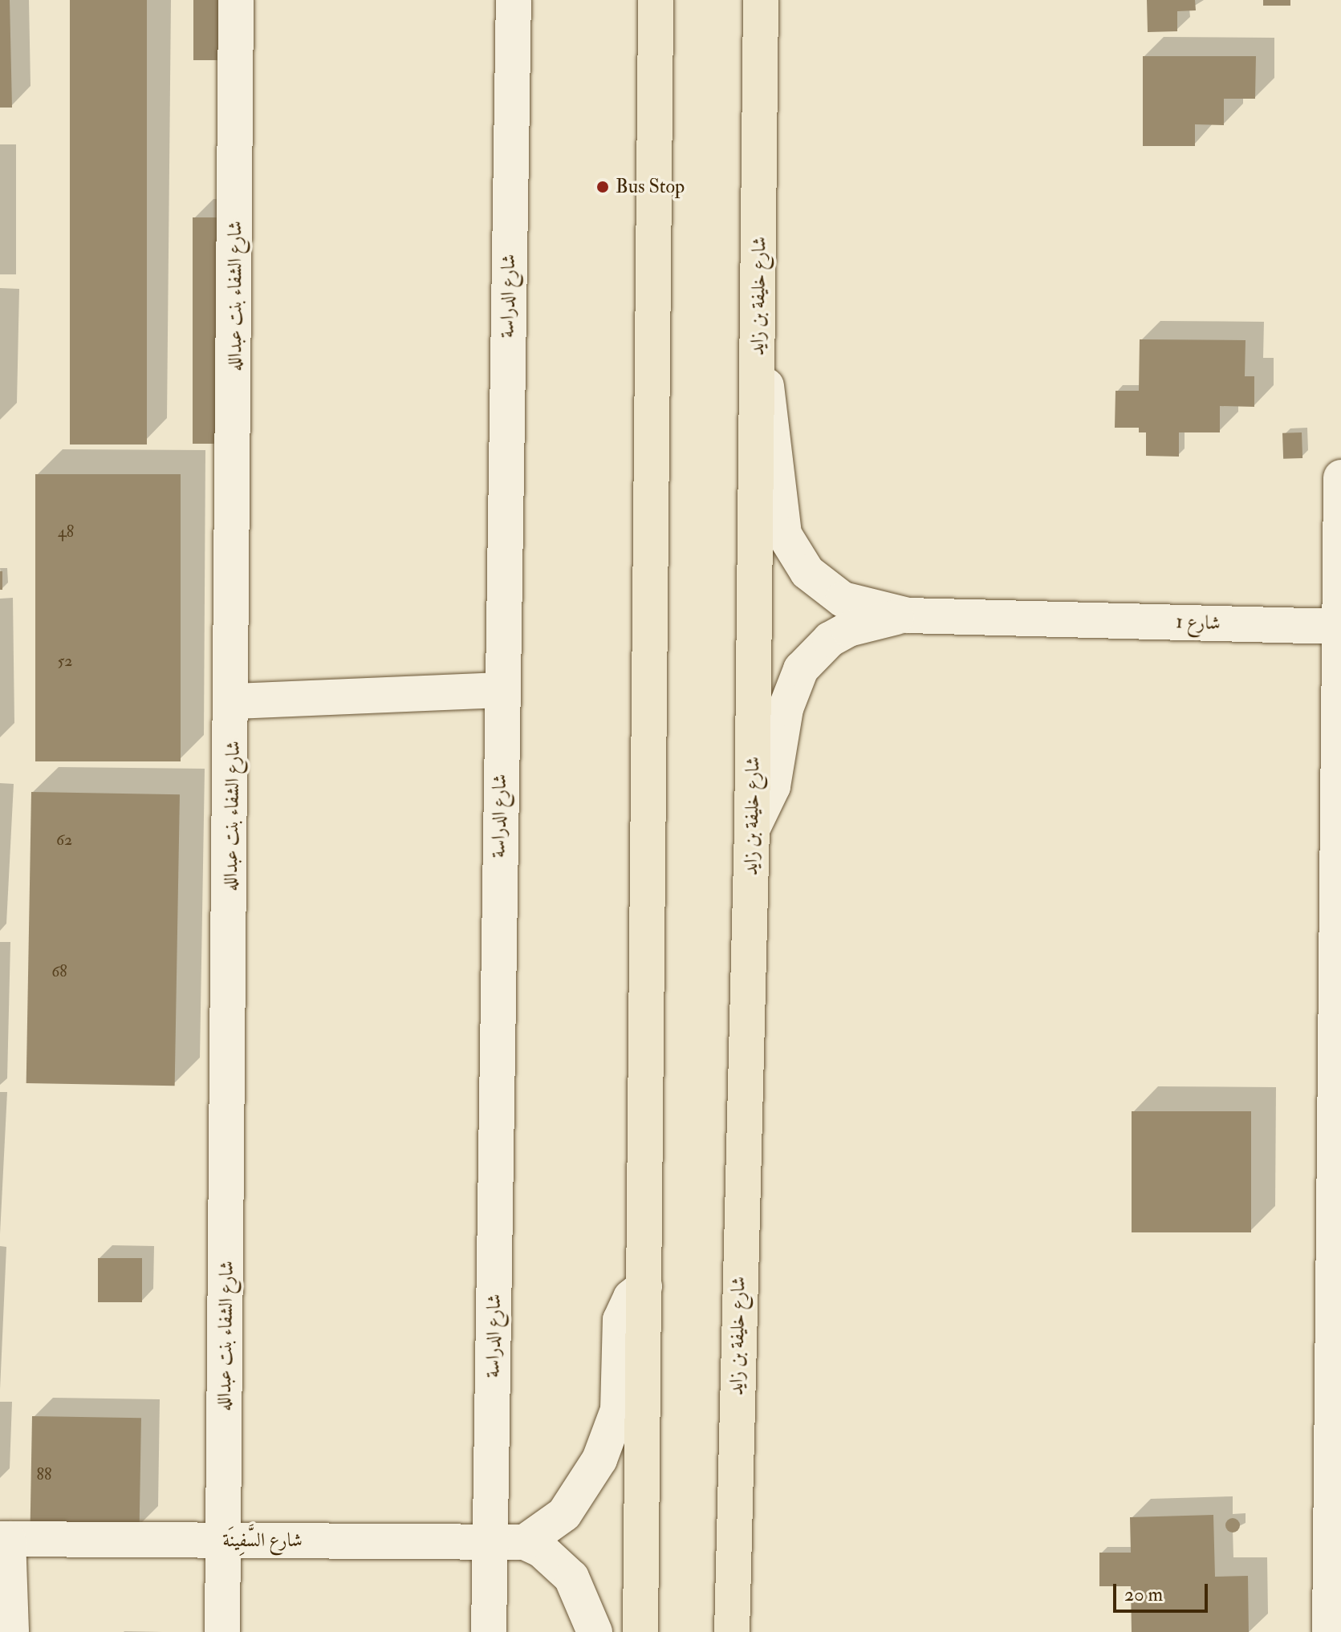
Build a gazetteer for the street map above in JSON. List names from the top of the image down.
{
  "streets": {
    "highway": ["شارع خليفة بن زايد"],
    "street": [
      "شارع الشفاء بنت عبدالله",
      "شارع الدراسة",
      "شارع 1",
      "شارع السَّفِينَة"
    ]
  },
  "crossings": [
    ["شارع الشفاء بنت عبدالله", "شارع السَّفِينَة"],
    ["شارع الدراسة", "شارع السَّفِينَة"],
    ["شارع خليفة بن زايد", "شارع 1"]
  ],
  "places": ["Bus Stop"],
  "house_numbers": [
    "48",
    "52",
    "62",
    "68",
    "88"
  ],
  "scale_bar": "20 m"
}
